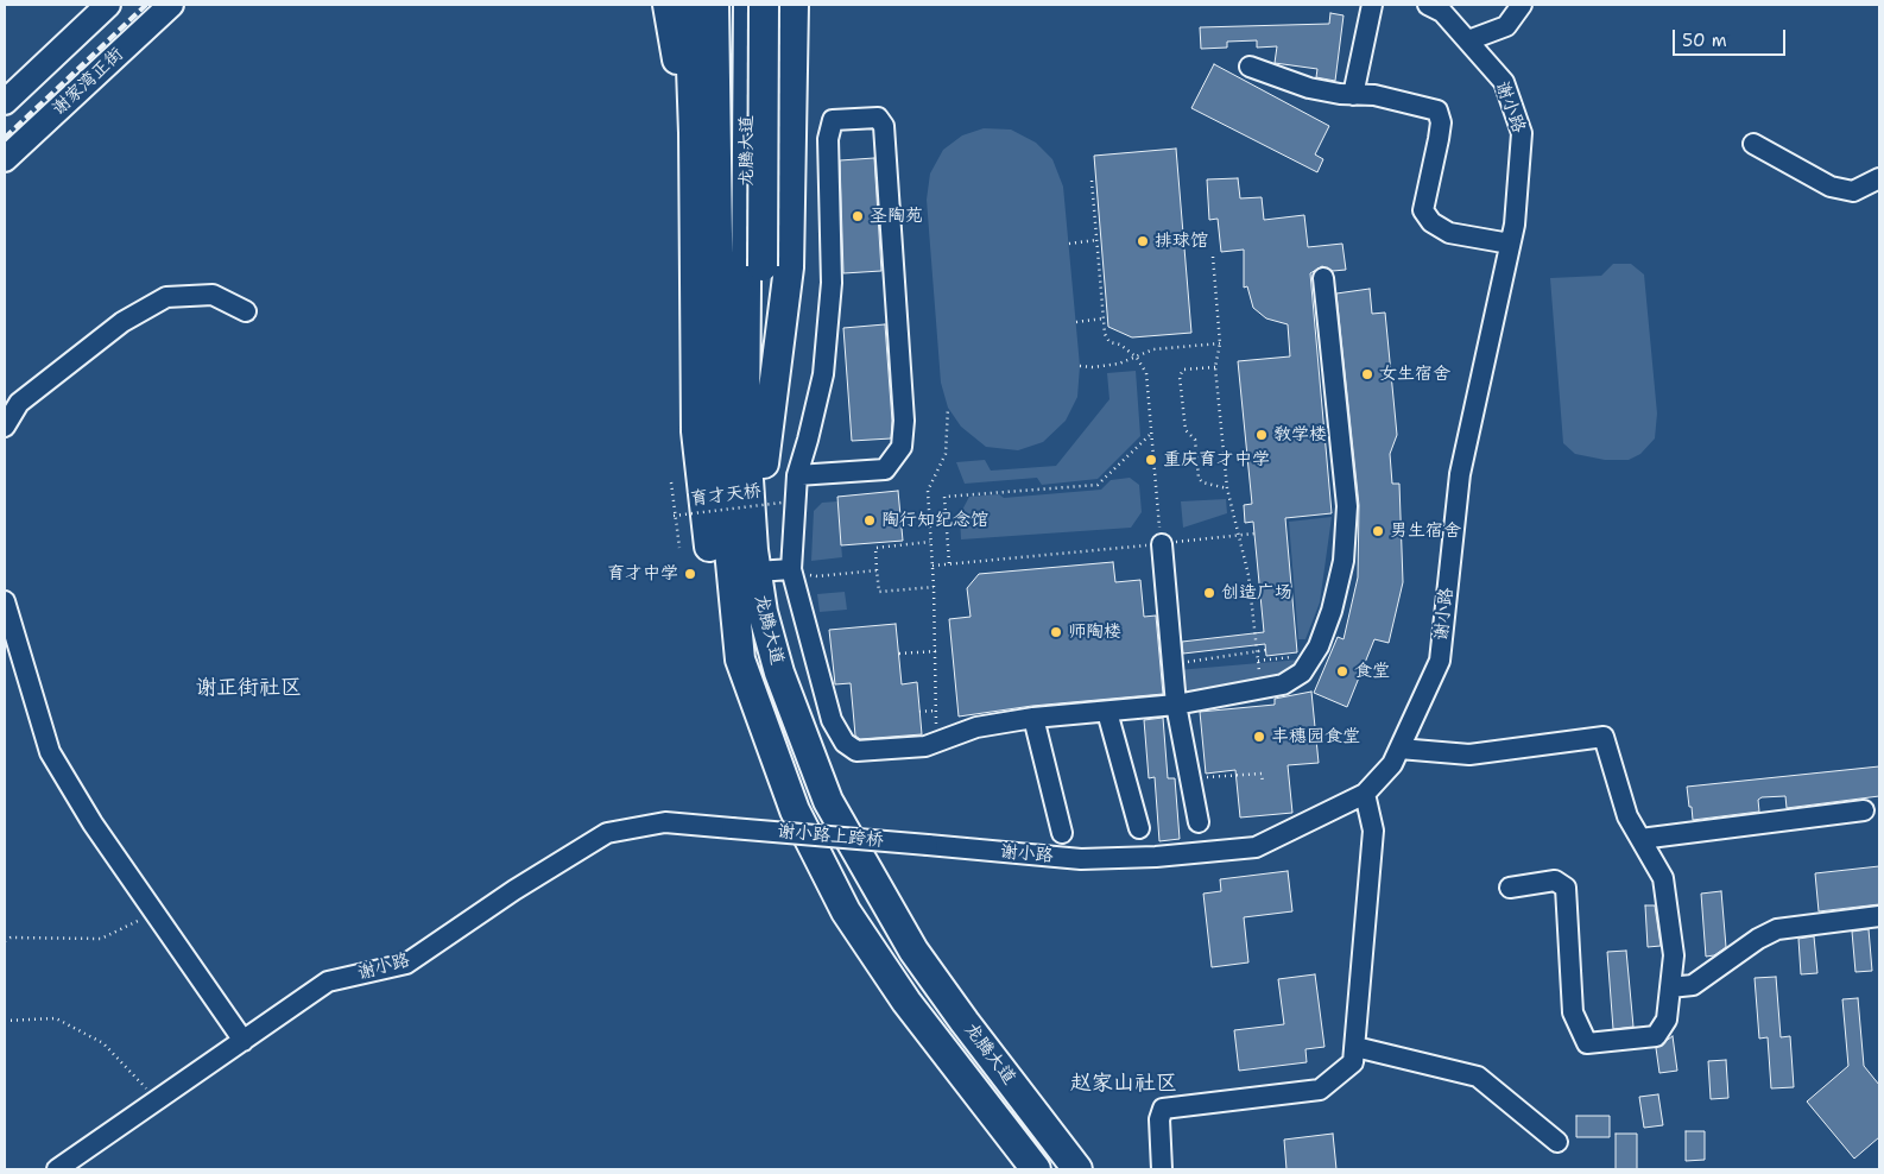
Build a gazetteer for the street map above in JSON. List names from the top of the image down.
{
  "streets": {
    "highway": ["龙腾大道"],
    "main road": ["谢家湾正街"],
    "street": ["谢小路", "谢小路上跨桥"],
    "path": ["育才天桥"]
  },
  "crossings": [
    ["谢小路", "谢小路上跨桥"]
  ],
  "districts": ["谢正街社区", "赵家山社区"],
  "places": [
    "圣陶苑",
    "排球馆",
    "女生宿舍",
    "教学楼",
    "重庆育才中学",
    "陶行知纪念馆",
    "男生宿舍",
    "育才中学",
    "创造广场",
    "师陶楼",
    "食堂",
    "丰穗园食堂"
  ],
  "scale_bar": "50 m"
}
